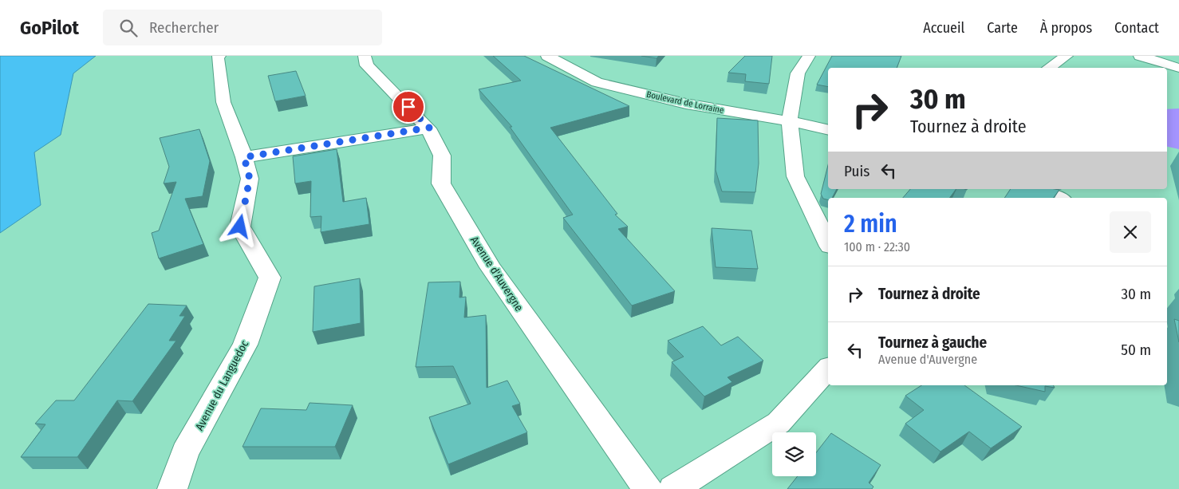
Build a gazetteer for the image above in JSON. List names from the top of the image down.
{
  "streets": {
    "street": ["Boulevard de Lorraine", "Avenue d'Auvergne", "Avenue du Languedoc"]
  },
  "page": {
    "header": "GoPilot",
    "search": "Rechercher",
    "nav": [
      "Accueil",
      "Carte",
      "À propos",
      "Contact"
    ],
    "turn": ["30 m", "Tournez à droite"],
    "then": "Puis",
    "heading": ["2 min", "100 m · 22:30"],
    "list": [
      {
        "name": "Tournez à droite",
        "value": "30 m"
      },
      {
        "name": "Tournez à gauche",
        "note": "Avenue d'Auvergne",
        "value": "50 m"
      }
    ]
  }
}
